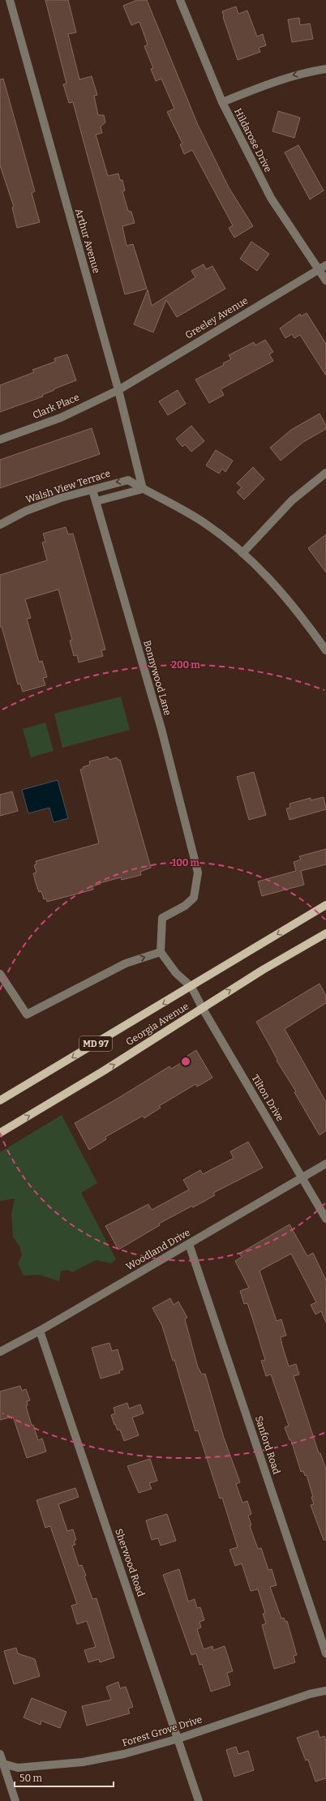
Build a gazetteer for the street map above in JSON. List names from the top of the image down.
{
  "streets": {
    "main road": ["Georgia Avenue", "MD 97"],
    "street": [
      "Hildarose Drive",
      "Arthur Avenue",
      "Greeley Avenue",
      "Clark Place",
      "Walsh View Terrace",
      "Bonnywood Lane",
      "Tilton Drive",
      "Woodland Drive",
      "Sanford Road",
      "Sherwood Road",
      "Forest Grove Drive"
    ]
  },
  "crossings": [
    ["Hildarose Drive", "Greeley Avenue"],
    ["Arthur Avenue", "Greeley Avenue"],
    ["Arthur Avenue", "Clark Place"],
    ["Arthur Avenue", "Walsh View Terrace"],
    ["Greeley Avenue", "Clark Place"],
    ["Walsh View Terrace", "Bonnywood Lane"],
    ["Georgia Avenue", "Tilton Drive"],
    ["Tilton Drive", "Woodland Drive"],
    ["Woodland Drive", "Sanford Road"],
    ["Woodland Drive", "Sherwood Road"],
    ["Sherwood Road", "Forest Grove Drive"]
  ],
  "scale_bar": "50 m",
  "rings": ["200 m", "100 m"]
}
